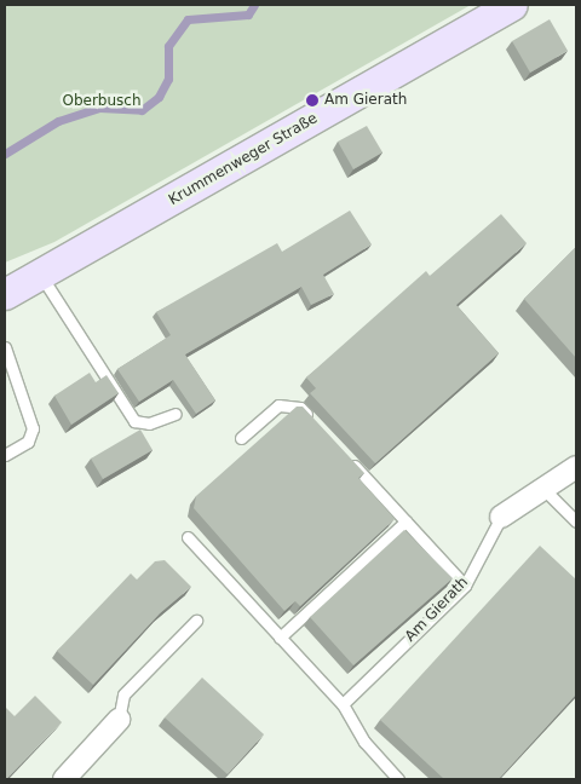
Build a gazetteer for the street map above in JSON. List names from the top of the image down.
{
  "streets": {
    "main road": ["Krummenweger Straße"],
    "street": ["Am Gierath"]
  },
  "parks": ["Oberbusch"],
  "places": ["Am Gierath"]
}
